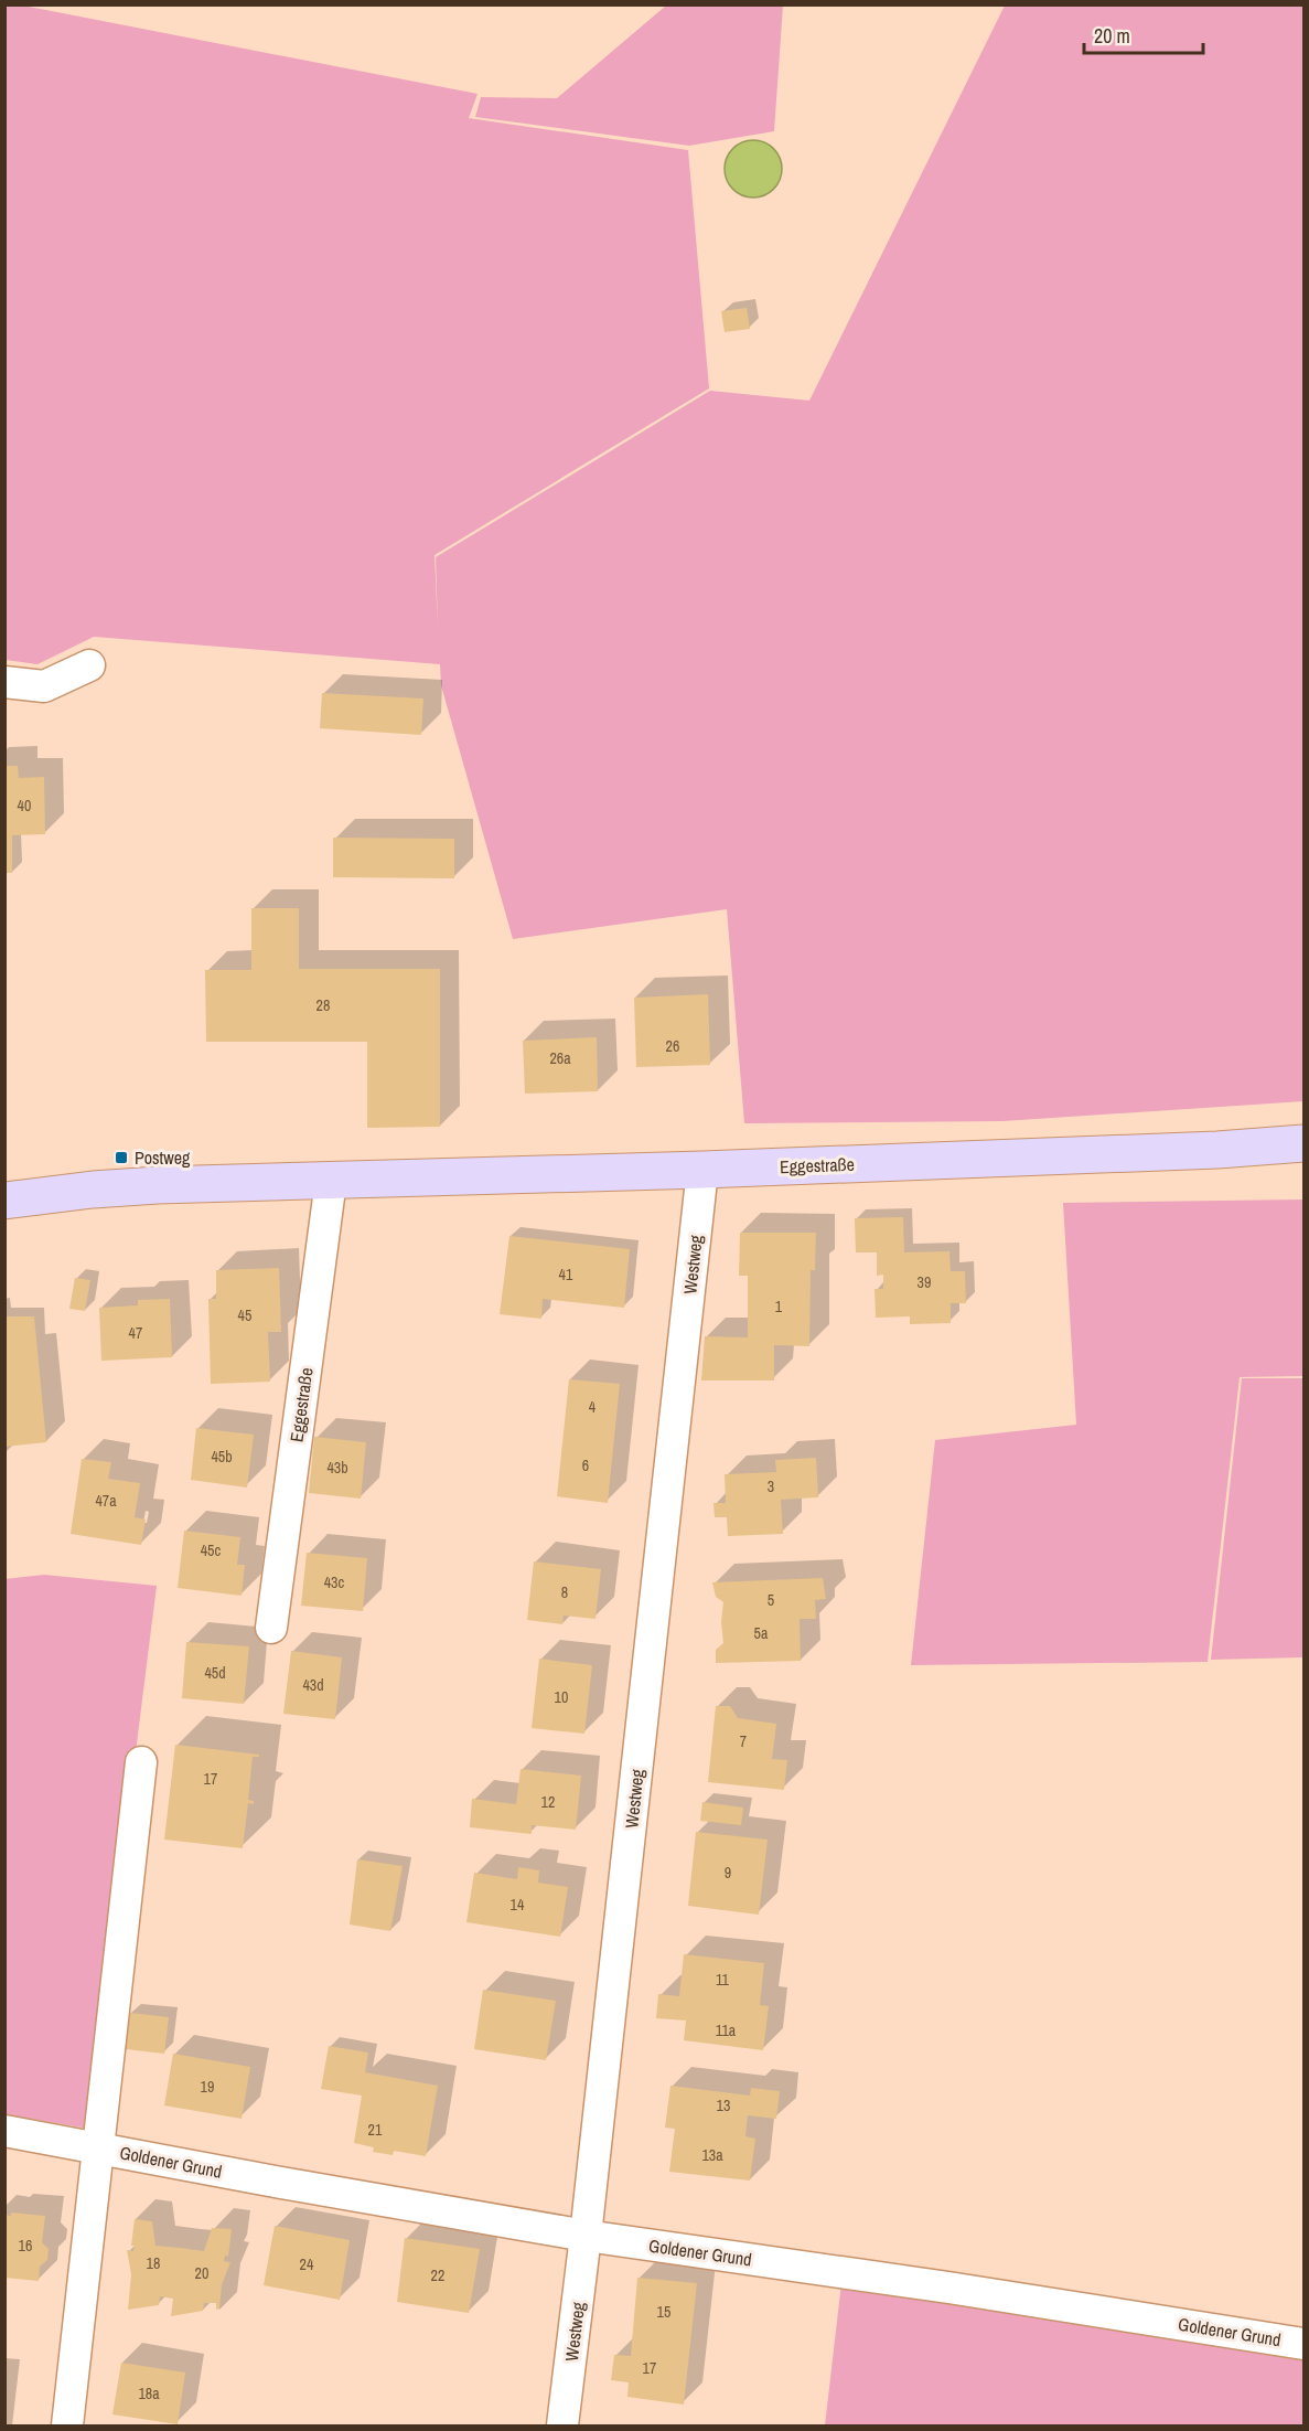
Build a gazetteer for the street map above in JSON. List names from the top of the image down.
{
  "streets": {
    "main road": ["Eggestraße"],
    "street": ["Westweg", "Goldener Grund"]
  },
  "crossings": [
    ["Eggestraße", "Westweg"],
    ["Westweg", "Goldener Grund"]
  ],
  "places": {
    "transit": ["Postweg"]
  },
  "house_numbers": [
    "40",
    "28",
    "26",
    "26a",
    "41",
    "39",
    "1",
    "45",
    "47",
    "4",
    "45b",
    "6",
    "43b",
    "3",
    "47a",
    "45c",
    "43c",
    "8",
    "5",
    "5a",
    "45d",
    "43d",
    "10",
    "7",
    "17",
    "12",
    "9",
    "14",
    "11",
    "11a",
    "19",
    "13",
    "21",
    "13a",
    "16",
    "18",
    "24",
    "20",
    "22",
    "15",
    "17",
    "18a"
  ],
  "scale_bar": "20 m"
}
